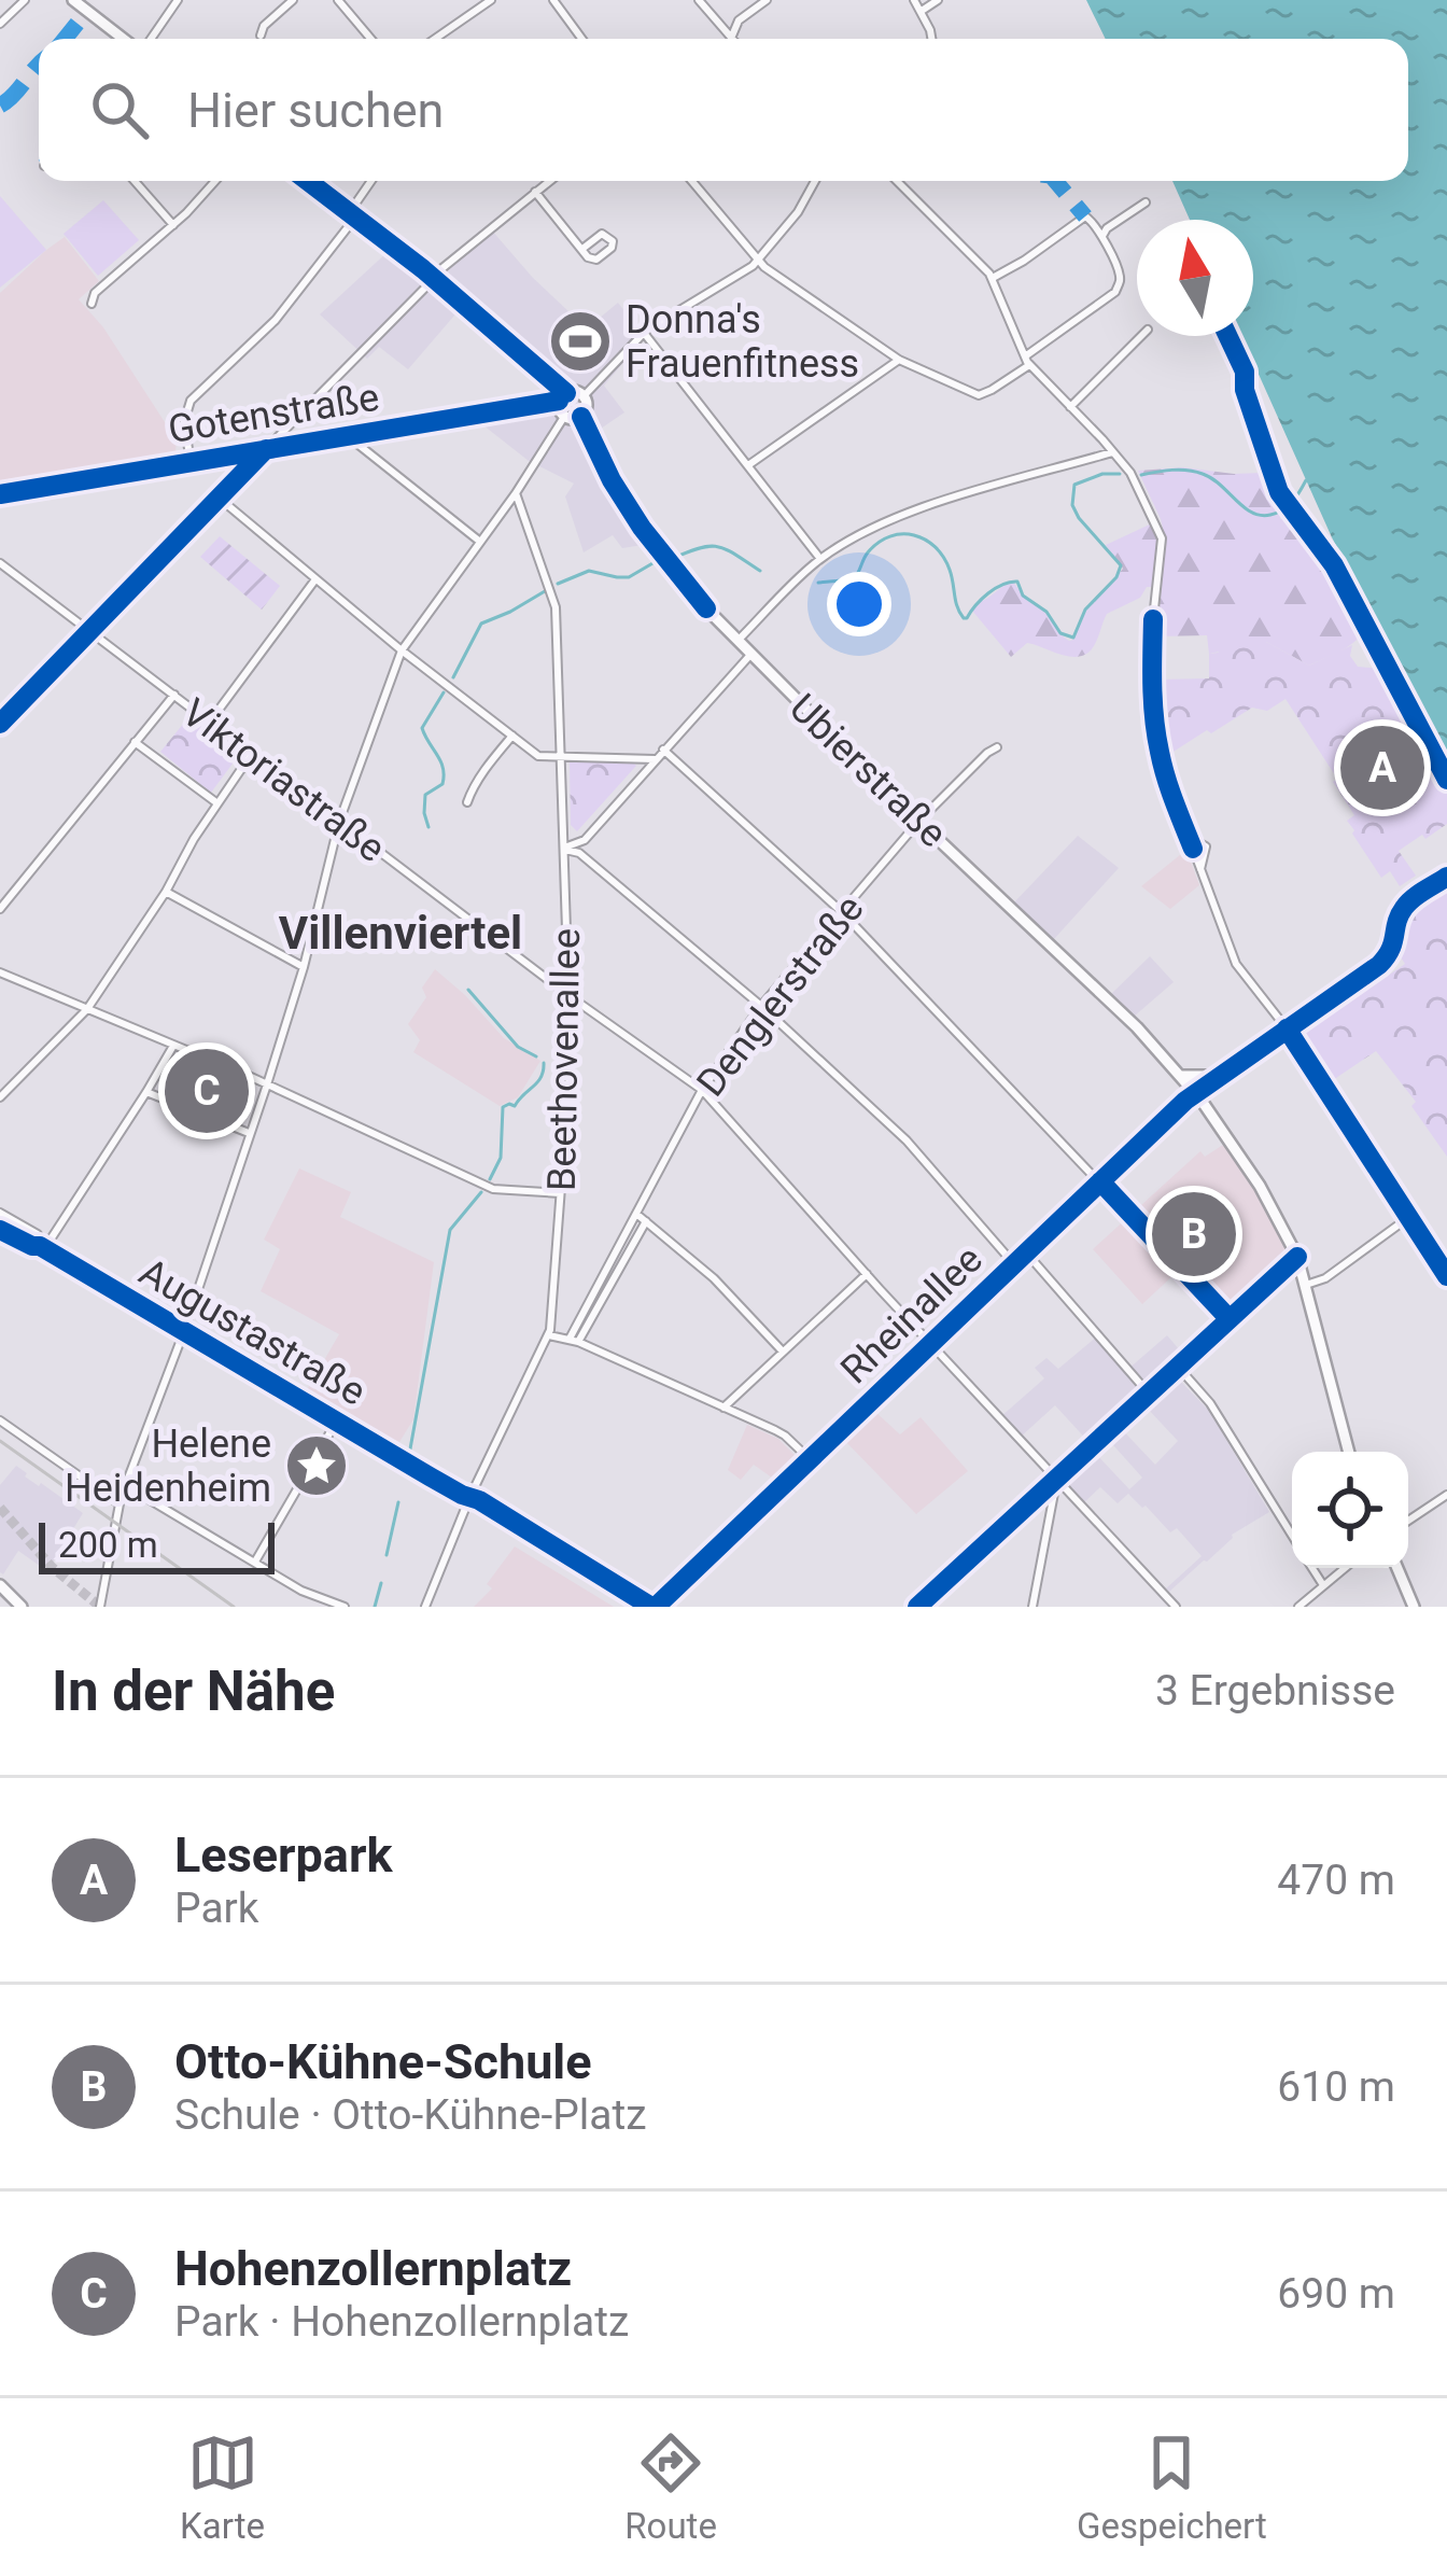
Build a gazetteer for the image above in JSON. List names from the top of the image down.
{
  "streets": {
    "main road": ["Ubierstraße", "Rheinallee"],
    "street": [
      "Gotenstraße",
      "Viktoriastraße",
      "Denglerstraße",
      "Beethovenallee",
      "Augustastraße"
    ]
  },
  "crossings": [
    ["Gotenstraße", "Ubierstraße"],
    ["Ubierstraße", "Denglerstraße"],
    ["Ubierstraße", "Rheinallee"],
    ["Viktoriastraße", "Denglerstraße"],
    ["Viktoriastraße", "Beethovenallee"],
    ["Viktoriastraße", "Rheinallee"],
    ["Beethovenallee", "Augustastraße"],
    ["Rheinallee", "Augustastraße"]
  ],
  "districts": ["Villenviertel"],
  "places": {
    "sports": ["Donna's Frauenfitness"],
    "place": ["Helene Heidenheim"]
  },
  "scale_bar": "200 m",
  "north": "top",
  "page": {
    "search": "Hier suchen",
    "pins": ["A", "C", "B"],
    "scale": "200 m",
    "heading": ["In der Nähe", "3 Ergebnisse"],
    "list": [
      {
        "mark": "A",
        "name": "Leserpark",
        "note": "Park",
        "value": "470 m"
      },
      {
        "mark": "B",
        "name": "Otto-Kühne-Schule",
        "note": "Schule · Otto-Kühne-Platz",
        "value": "610 m"
      },
      {
        "mark": "C",
        "name": "Hohenzollernplatz",
        "note": "Park · Hohenzollernplatz",
        "value": "690 m"
      }
    ],
    "nav": ["Karte", "Route", "Gespeichert"]
  }
}
